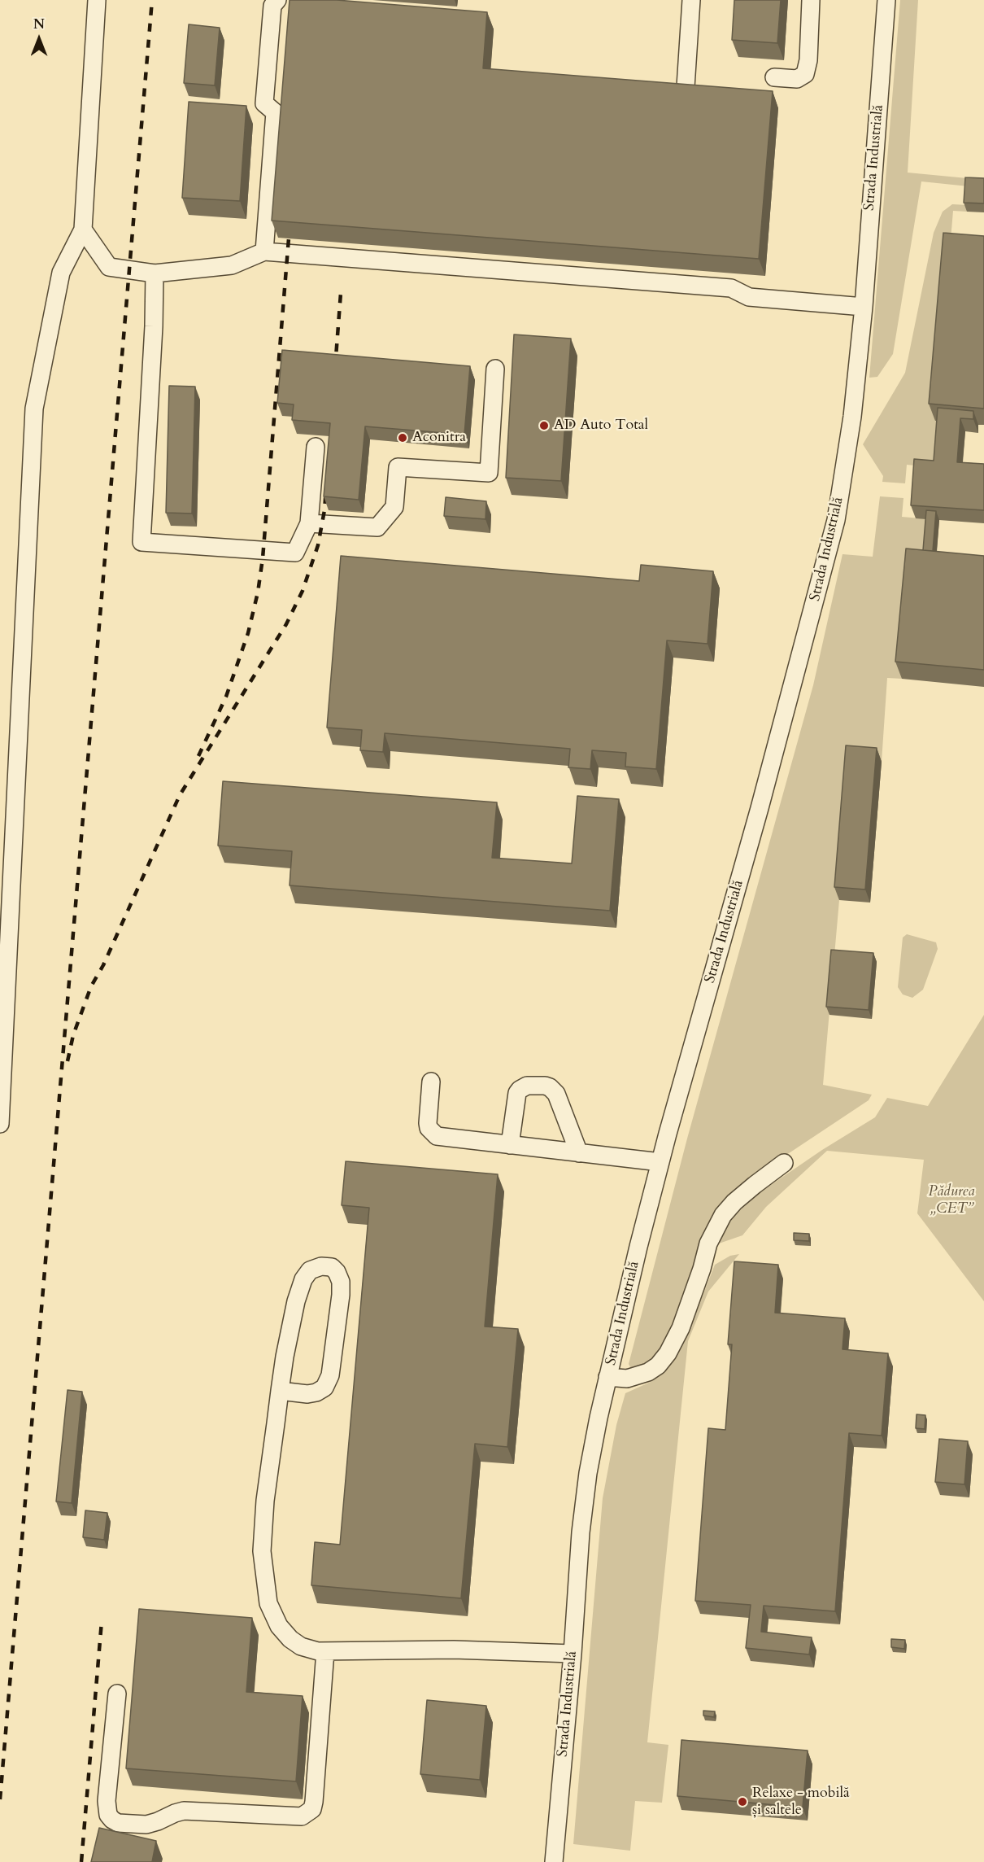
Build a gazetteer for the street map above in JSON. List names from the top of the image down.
{
  "streets": {
    "street": ["Strada Industrială"]
  },
  "parks": ["Pădurea „CET”"],
  "places": ["AD Auto Total", "Aconitra", "Relaxe - mobilă și saltele"],
  "north": "top"
}
